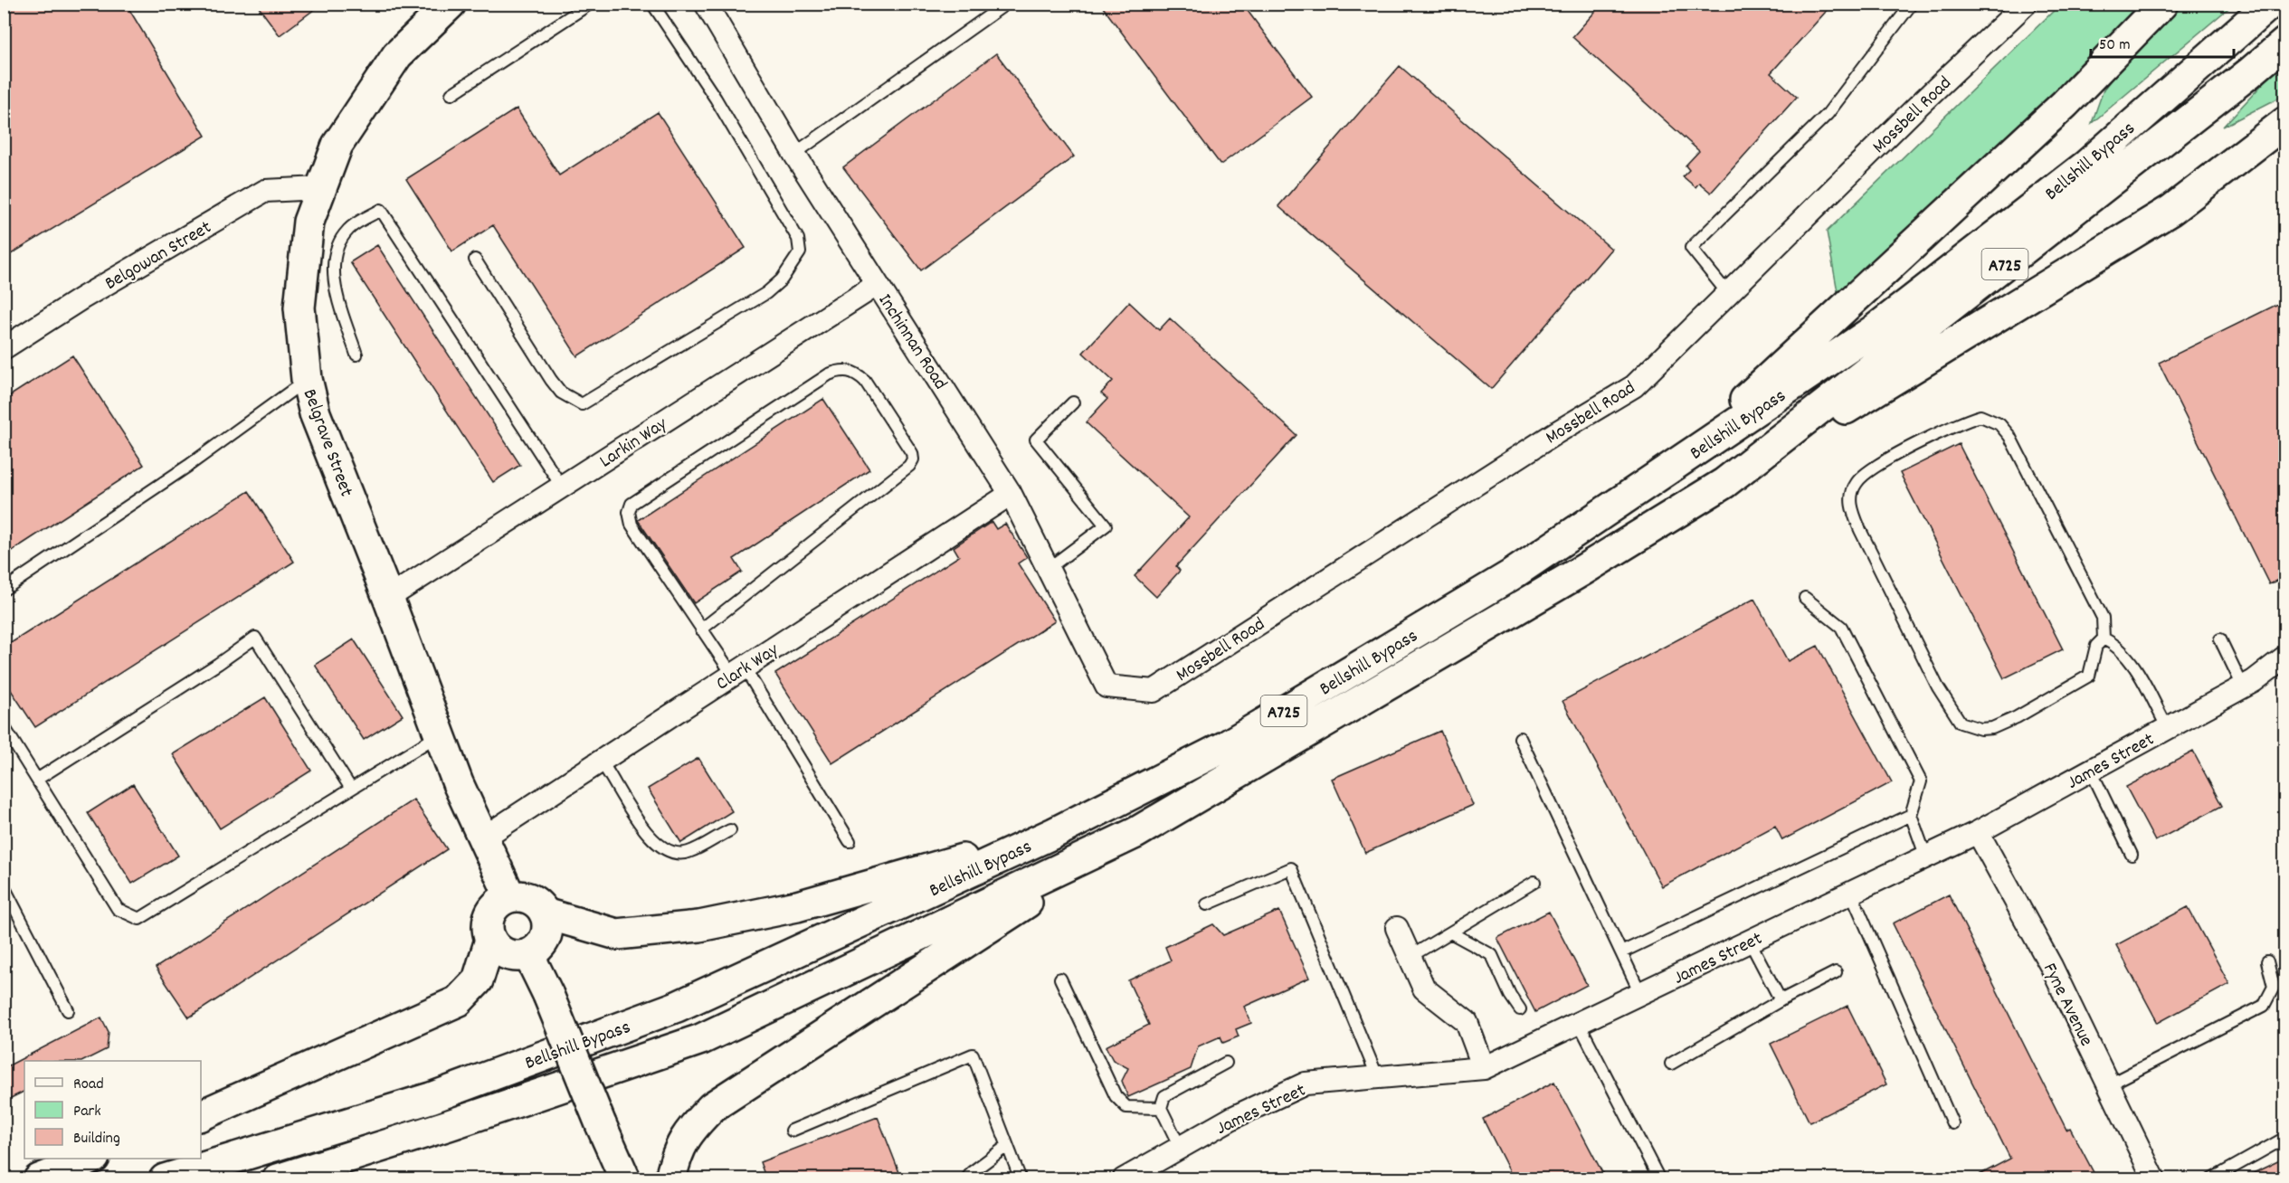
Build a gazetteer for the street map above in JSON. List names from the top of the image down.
{
  "streets": {
    "main road": ["Bellshill Bypass", "A725", "Belgrave Street"],
    "street": [
      "Mossbell Road",
      "Belgowan Street",
      "Inchinnan Road",
      "Larkin Way",
      "Clark Way",
      "James Street",
      "Fyne Avenue"
    ]
  },
  "crossings": [
    ["Mossbell Road", "Inchinnan Road"],
    ["Bellshill Bypass", "A725"],
    ["Belgowan Street", "Belgrave Street"],
    ["Inchinnan Road", "Larkin Way"],
    ["Inchinnan Road", "Clark Way"],
    ["Larkin Way", "Belgrave Street"],
    ["Belgrave Street", "Clark Way"],
    ["James Street", "Fyne Avenue"]
  ],
  "legend": ["Road", "Park", "Building"],
  "scale_bar": "50 m"
}
